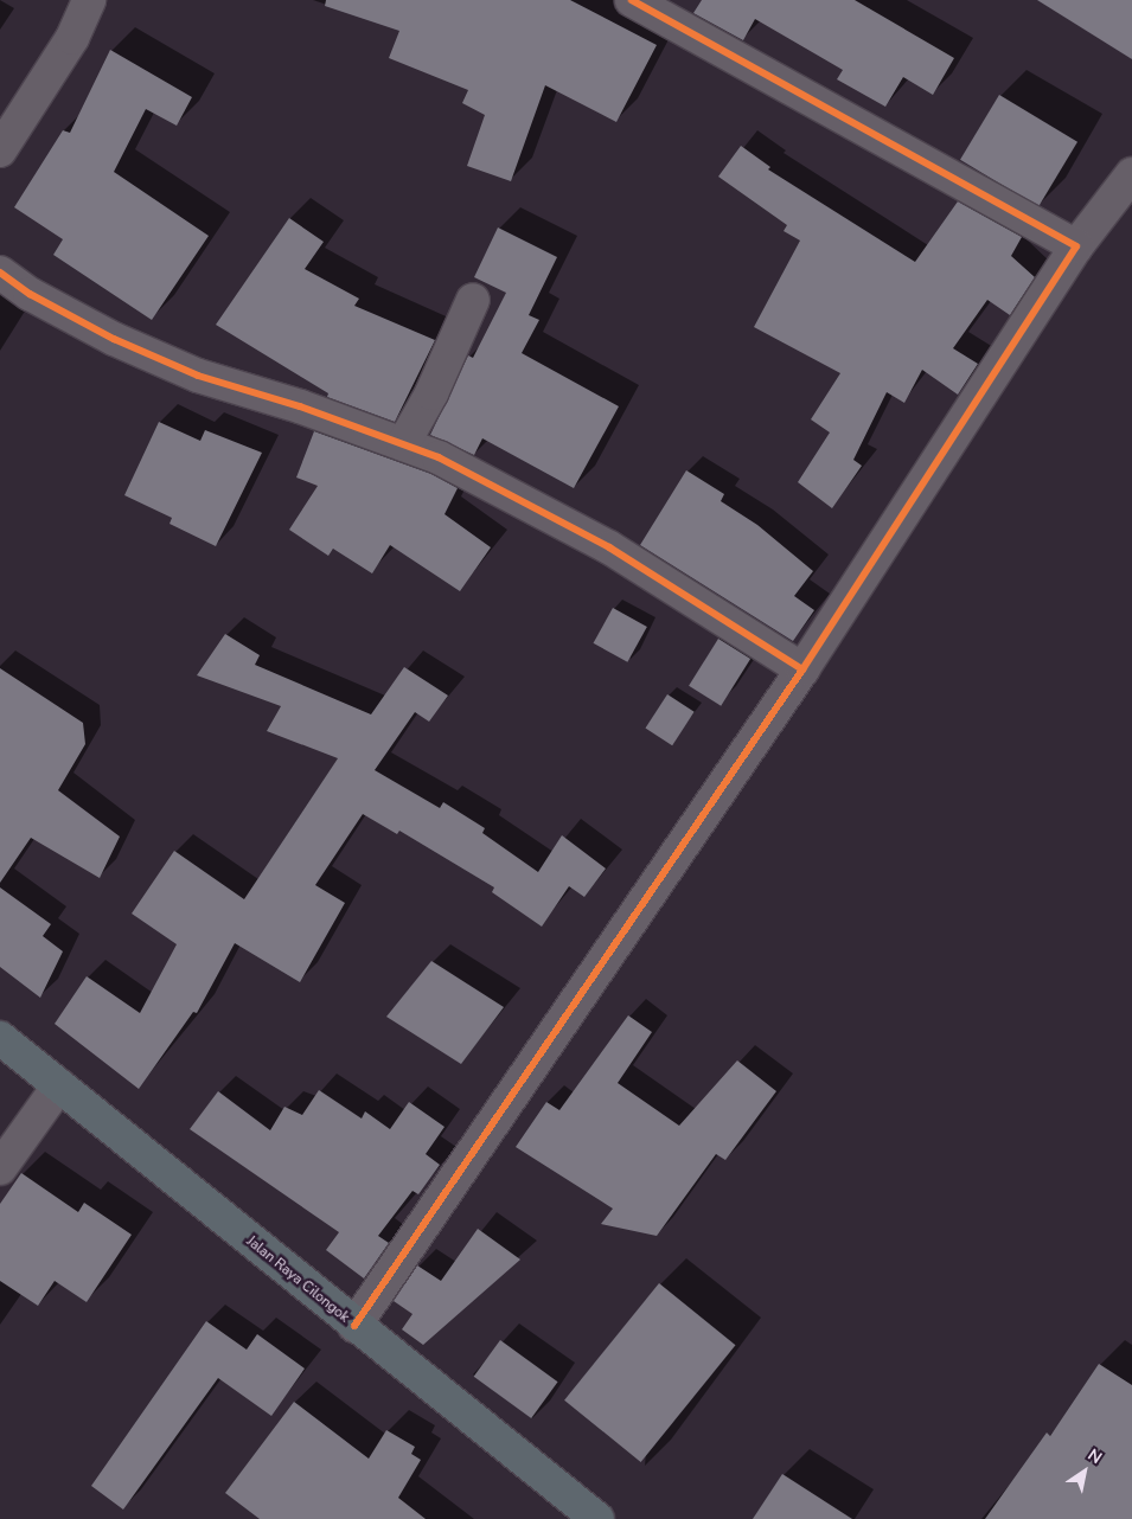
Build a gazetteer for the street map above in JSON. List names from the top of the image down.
{
  "streets": {
    "highway": ["Jalan Raya Cilongok"]
  },
  "north": "top right"
}
